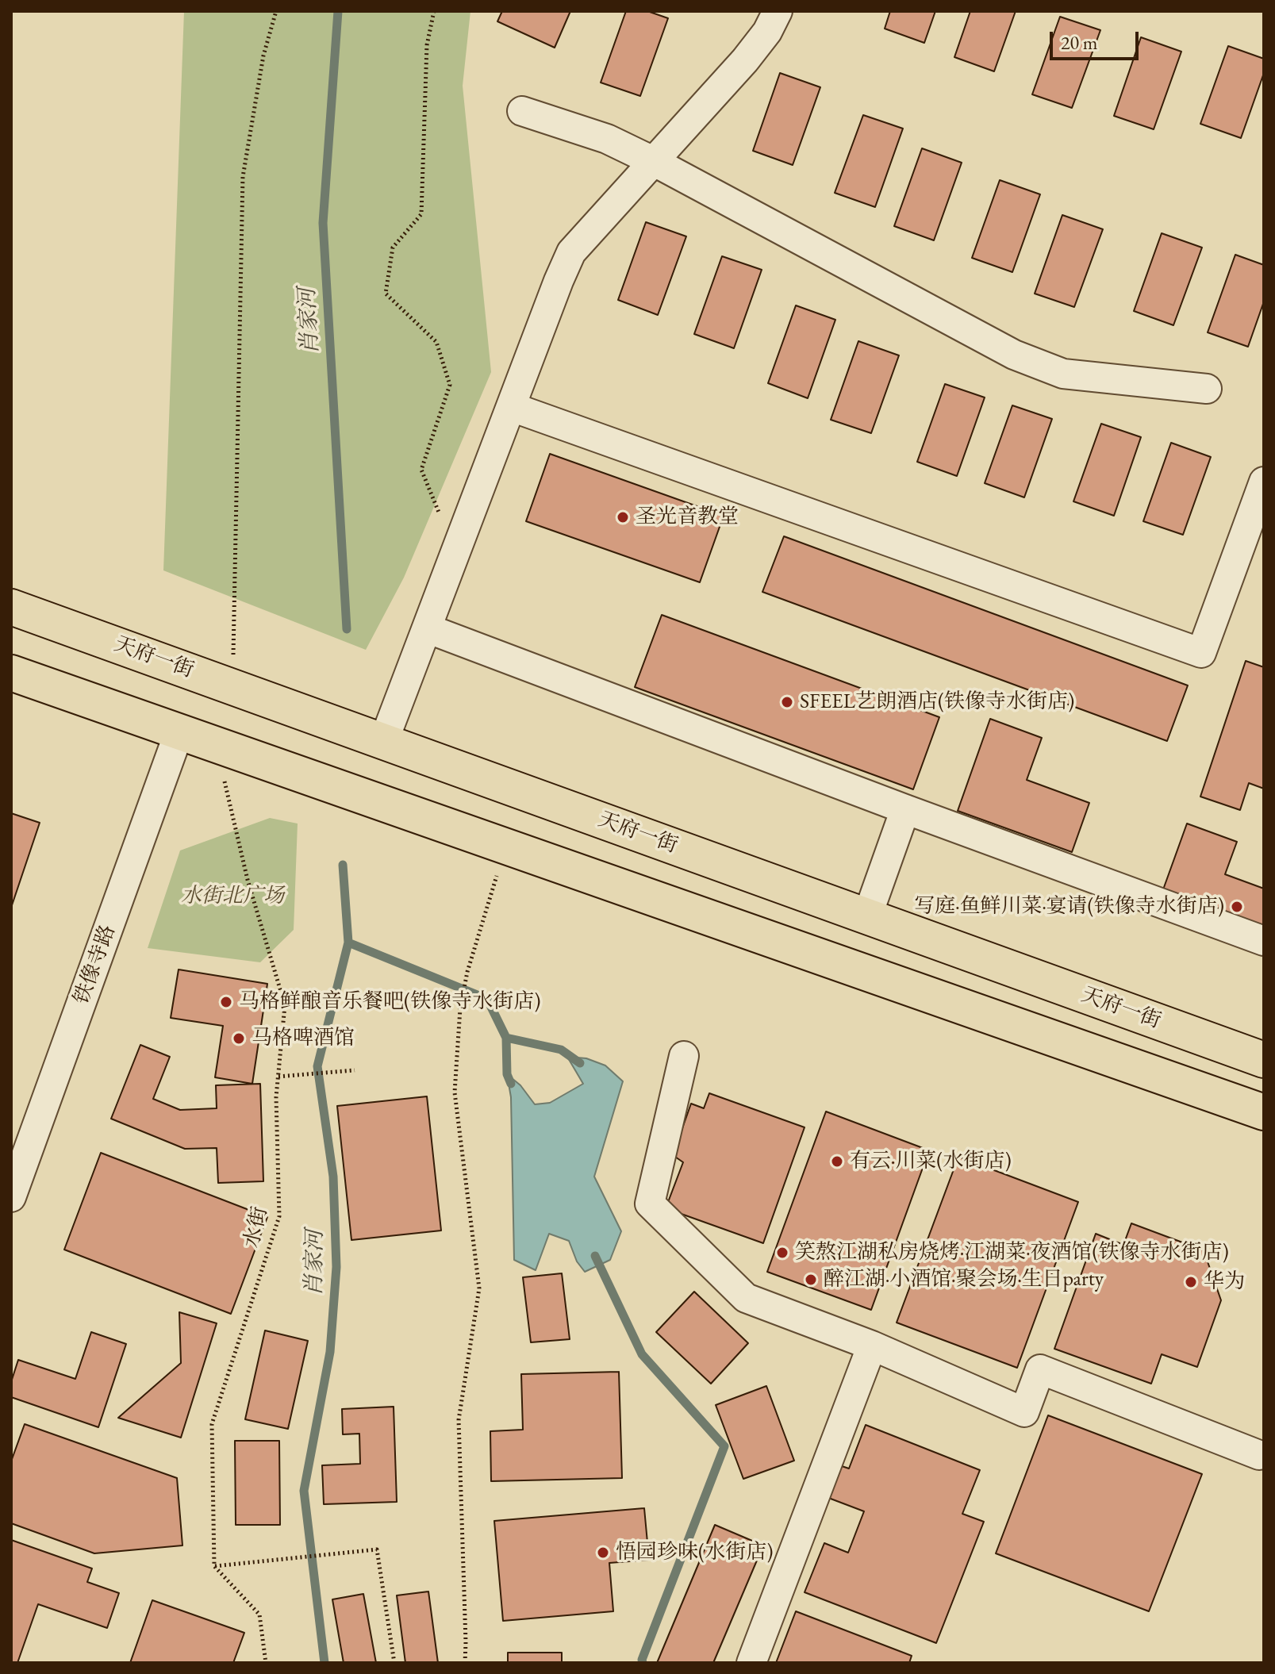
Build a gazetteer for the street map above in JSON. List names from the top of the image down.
{
  "streets": {
    "main road": ["天府一街"],
    "street": ["铁像寺路"],
    "path": ["水街"]
  },
  "water": ["肖家河"],
  "parks": ["水街北广场"],
  "places": [
    "圣光音教堂",
    "SFEEL艺朗酒店(铁像寺水街店)",
    "写庭·鱼鲜川菜·宴请(铁像寺水街店)",
    "马格鲜酿音乐餐吧(铁像寺水街店)",
    "马格啤酒馆",
    "有云·川菜(水街店)",
    "笑熬江湖私房烧烤·江湖菜·夜酒馆(铁像寺水街店)",
    "醉江湖·小酒馆·聚会场·生日party",
    "华为",
    "悟园珍味(水街店)"
  ],
  "scale_bar": "20 m"
}
